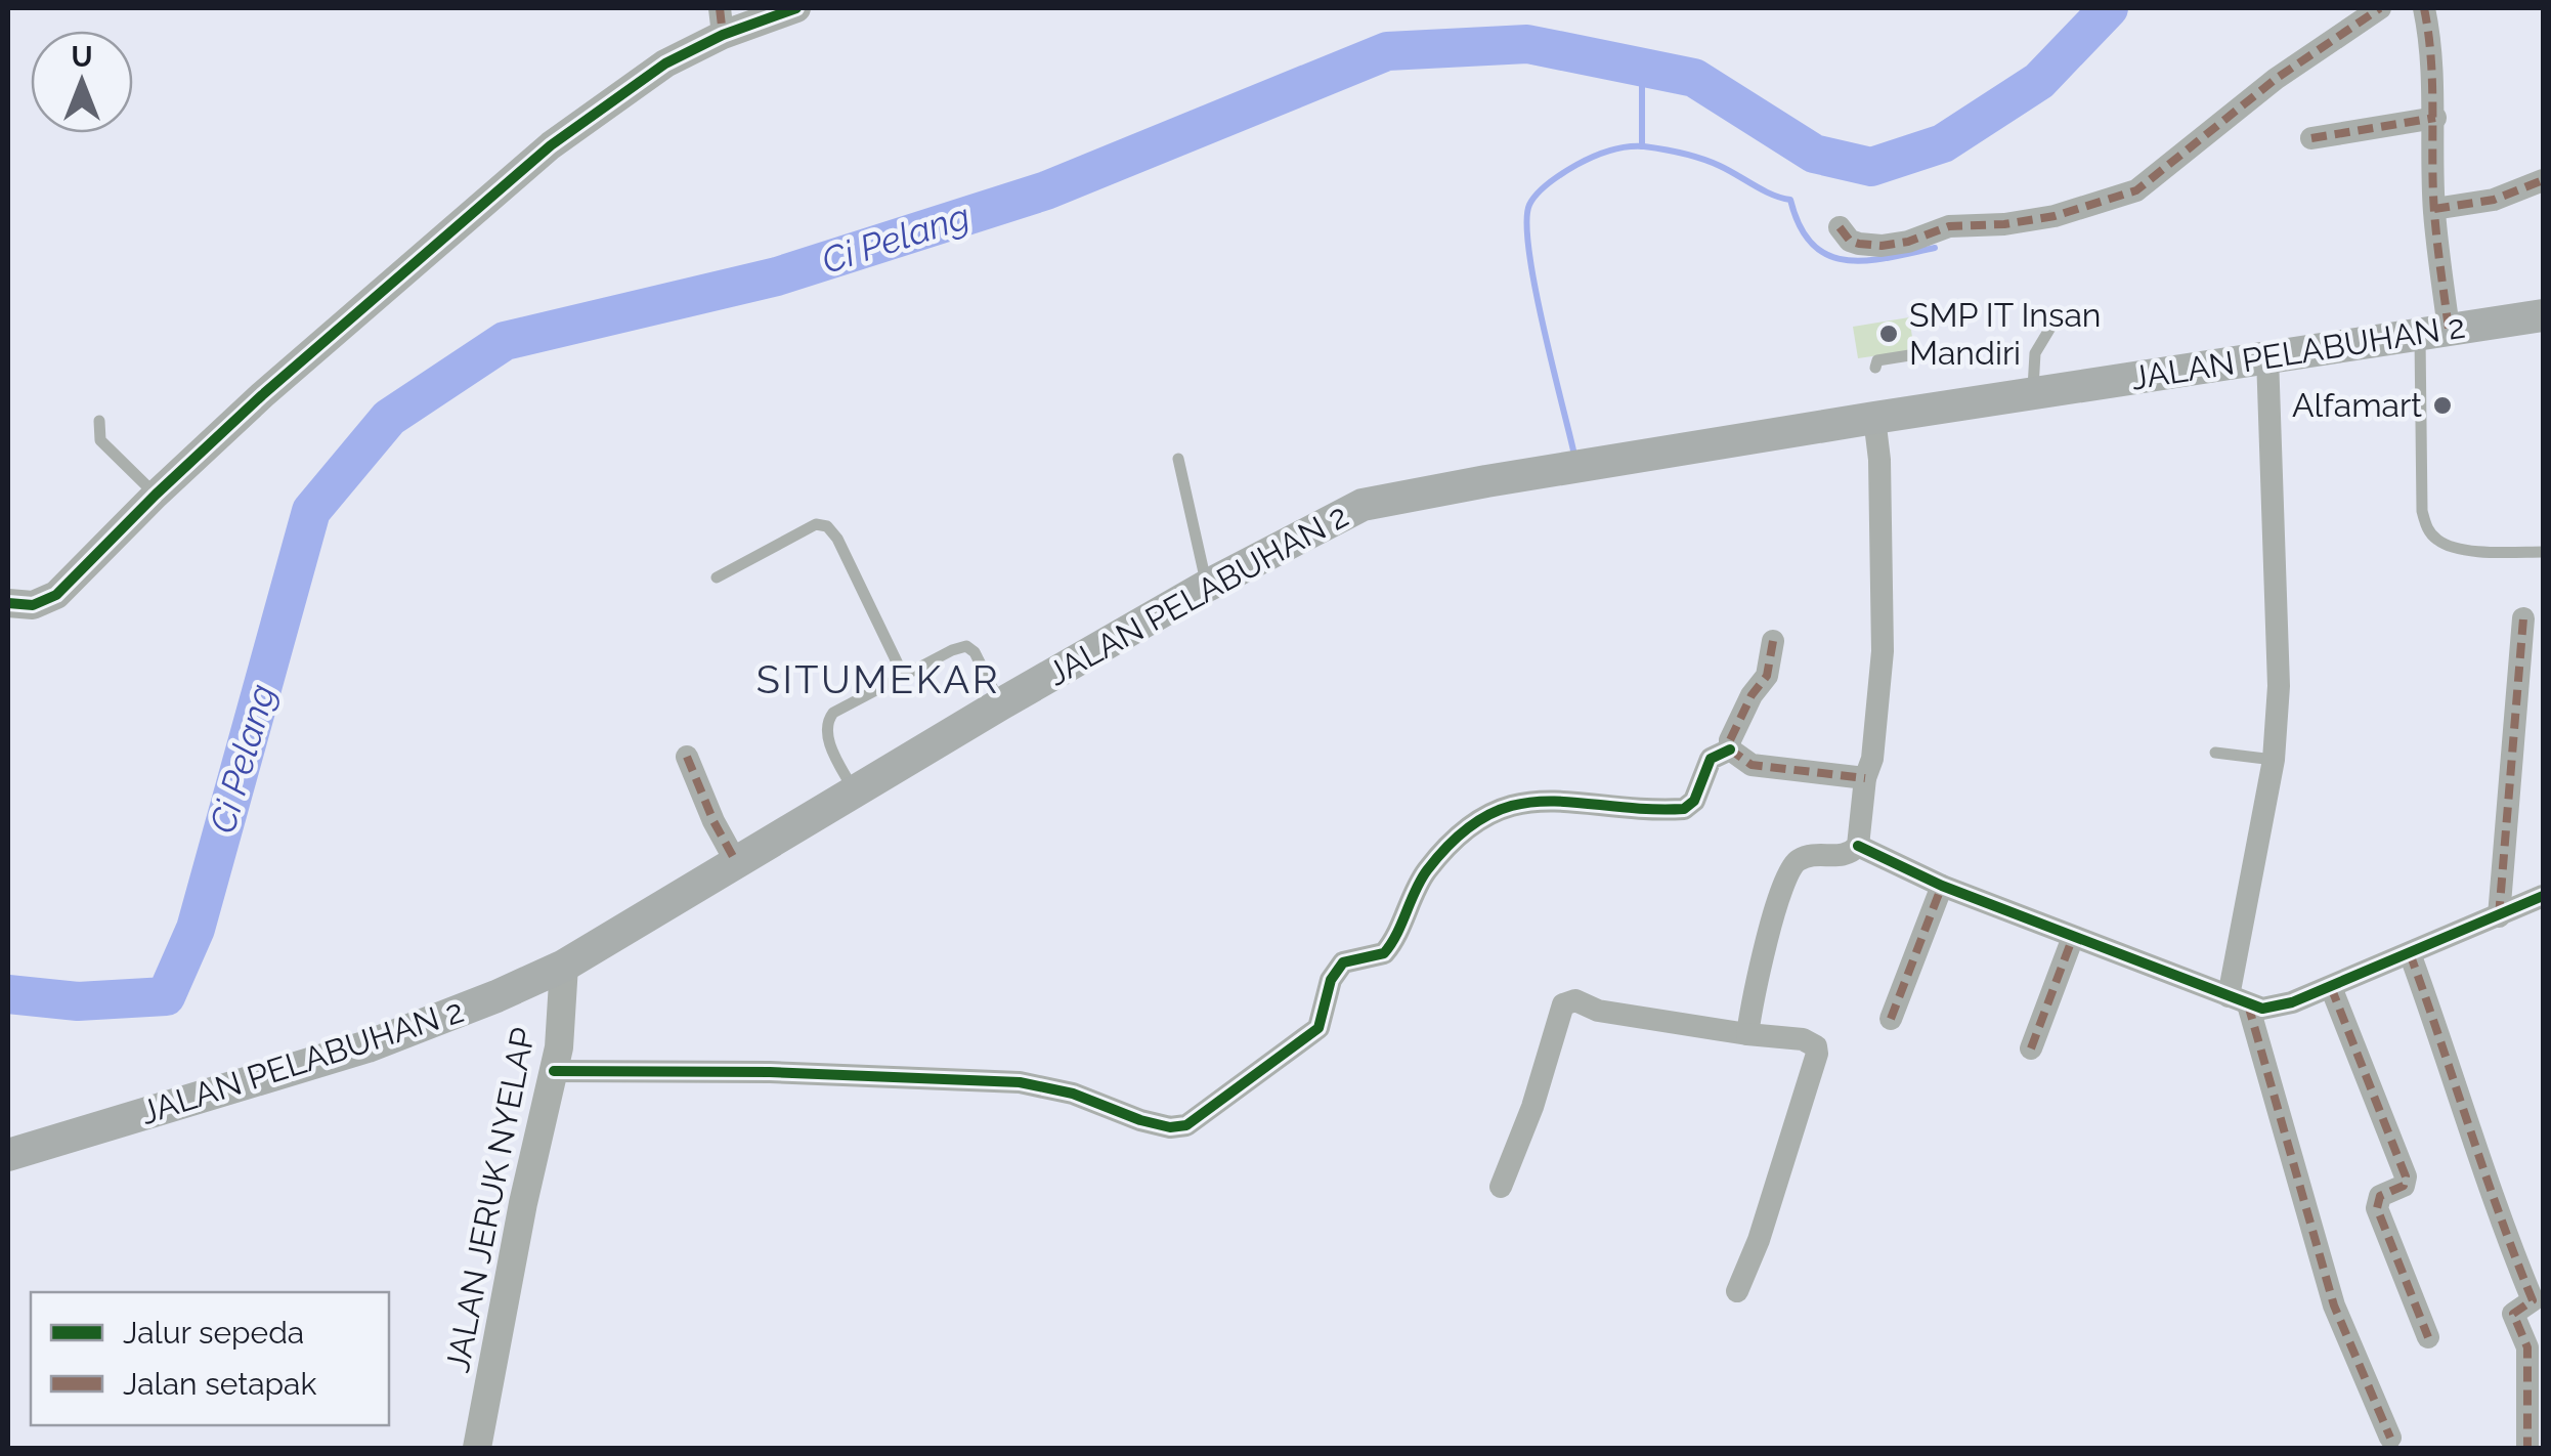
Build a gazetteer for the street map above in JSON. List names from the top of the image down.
{
  "streets": {
    "main road": ["JALAN PELABUHAN 2"],
    "street": ["JALAN JERUK NYELAP"]
  },
  "crossings": [
    ["JALAN PELABUHAN 2", "JALAN JERUK NYELAP"]
  ],
  "districts": ["SITUMEKAR"],
  "water": ["Ci Pelang"],
  "places": ["SMP IT Insan Mandiri", "Alfamart"],
  "legend": ["Jalur sepeda", "Jalan setapak"],
  "north": "top"
}
